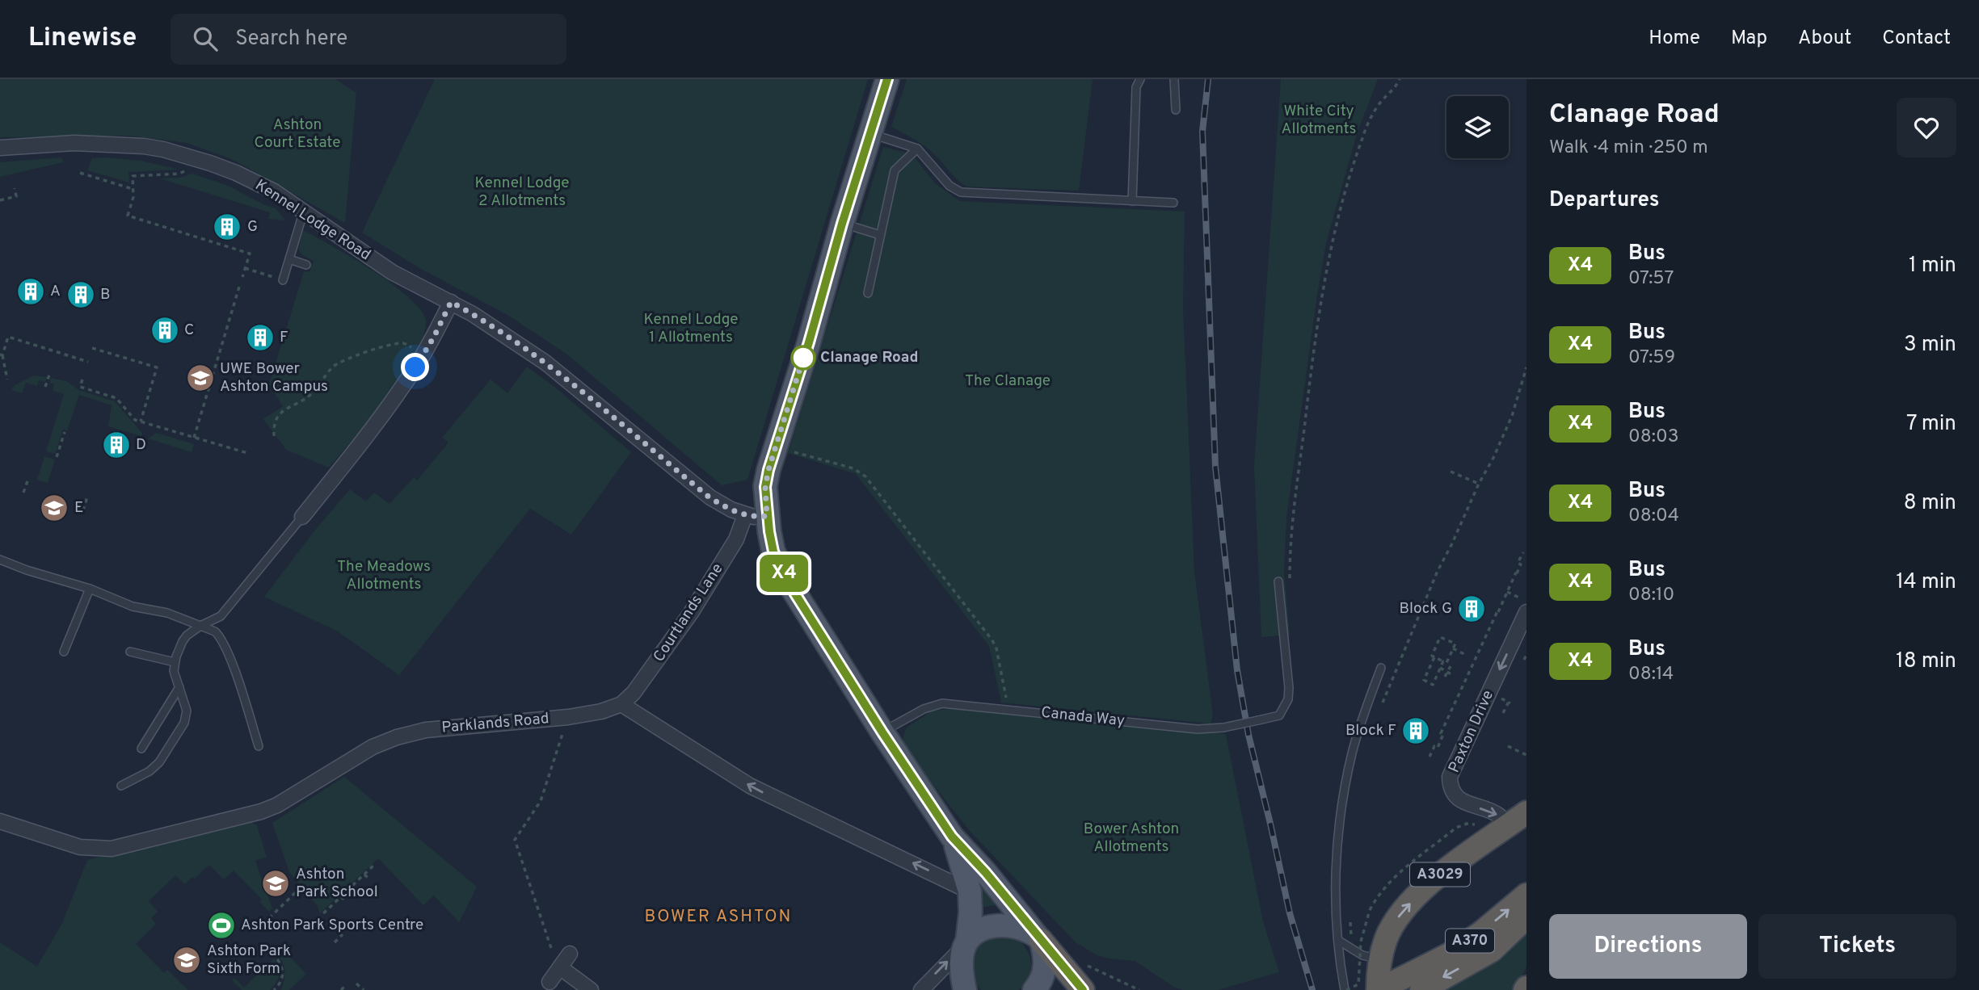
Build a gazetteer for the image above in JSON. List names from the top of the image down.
{
  "streets": {
    "highway": ["A3029", "A370"],
    "street": [
      "Kennel Lodge Road",
      "Courtlands Lane",
      "Parklands Road",
      "Paxton Drive"
    ],
    "lane": ["Canada Way"]
  },
  "crossings": [
    ["Kennel Lodge Road", "Courtlands Lane"],
    ["Courtlands Lane", "Parklands Road"],
    ["Paxton Drive", "A3029"],
    ["A3029", "A370"]
  ],
  "one_way": ["Paxton Drive"],
  "districts": ["BOWER ASHTON"],
  "parks": [
    "White City Allotments",
    "Ashton Court Estate",
    "Kennel Lodge 2 Allotments",
    "Kennel Lodge 1 Allotments",
    "The Clanage",
    "The Meadows Allotments",
    "Bower Ashton Allotments"
  ],
  "places": {
    "building": [
      "G",
      "A",
      "B",
      "C",
      "F",
      "D",
      "Block G",
      "Block F"
    ],
    "other": ["Clanage Road"],
    "school or university": [
      "UWE Bower Ashton Campus",
      "E",
      "Ashton Park School",
      "Ashton Park Sixth Form"
    ],
    "sports": ["Ashton Park Sports Centre"]
  },
  "lines": ["bus line X4"],
  "page": {
    "header": "Linewise",
    "search": "Search here",
    "nav": [
      "Home",
      "Map",
      "About",
      "Contact"
    ],
    "on_map": "X4",
    "heading": [
      ["Clanage Road", "Walk · 4 min · 250 m"],
      "Departures"
    ],
    "list": [
      {
        "mark": "X4",
        "name": "Bus",
        "note": "07:57",
        "value": "1 min"
      },
      {
        "mark": "X4",
        "name": "Bus",
        "note": "07:59",
        "value": "3 min"
      },
      {
        "mark": "X4",
        "name": "Bus",
        "note": "08:03",
        "value": "7 min"
      },
      {
        "mark": "X4",
        "name": "Bus",
        "note": "08:04",
        "value": "8 min"
      },
      {
        "mark": "X4",
        "name": "Bus",
        "note": "08:10",
        "value": "14 min"
      },
      {
        "mark": "X4",
        "name": "Bus",
        "note": "08:14",
        "value": "18 min"
      }
    ],
    "buttons": ["Directions", "Tickets"]
  }
}
